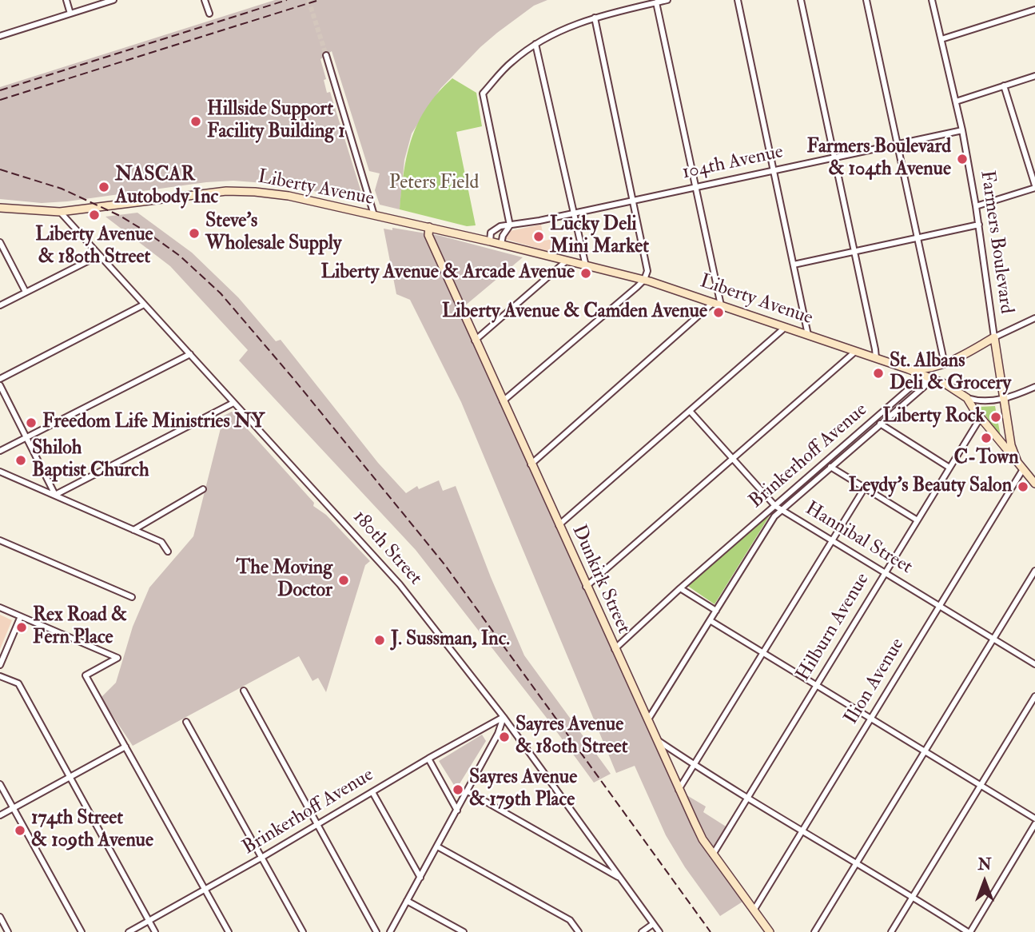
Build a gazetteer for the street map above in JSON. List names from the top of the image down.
{
  "streets": {
    "main road": ["Liberty Avenue", "Farmers Boulevard", "Dunkirk Street"],
    "street": [
      "104th Avenue",
      "Brinkerhoff Avenue",
      "Hannibal Street",
      "180th Street",
      "Hilburn Avenue",
      "Ilion Avenue"
    ]
  },
  "crossings": [
    ["104th Avenue", "Liberty Avenue"],
    ["104th Avenue", "Farmers Boulevard"],
    ["Liberty Avenue", "Farmers Boulevard"],
    ["Liberty Avenue", "Brinkerhoff Avenue"],
    ["Liberty Avenue", "180th Street"],
    ["Liberty Avenue", "Dunkirk Street"],
    ["Liberty Avenue", "Hilburn Avenue"],
    ["Farmers Boulevard", "Ilion Avenue"],
    ["Brinkerhoff Avenue", "Hannibal Street"],
    ["Brinkerhoff Avenue", "180th Street"],
    ["Brinkerhoff Avenue", "Dunkirk Street"],
    ["Hannibal Street", "Hilburn Avenue"],
    ["Hannibal Street", "Ilion Avenue"],
    ["Dunkirk Street", "Hilburn Avenue"],
    ["Dunkirk Street", "Ilion Avenue"]
  ],
  "parks": ["Peters Field"],
  "places": [
    "Hillside Support Facility Building 1",
    "Farmers Boulevard & 104th Avenue",
    "NASCAR Autobody Inc",
    "Liberty Avenue & 180th Street",
    "Steve's Wholesale Supply",
    "Lucky Deli Mini Market",
    "Liberty Avenue & Arcade Avenue",
    "Liberty Avenue & Camden Avenue",
    "St. Albans Deli & Grocery",
    "Liberty Rock",
    "Freedom Life Ministries NY",
    "C-Town",
    "Shiloh Baptist Church",
    "Leydy's Beauty Salon",
    "The Moving Doctor",
    "Rex Road & Fern Place",
    "J. Sussman, Inc.",
    "Sayres Avenue & 180th Street",
    "Sayres Avenue & 179th Place",
    "174th Street & 109th Avenue"
  ],
  "north": "top"
}
